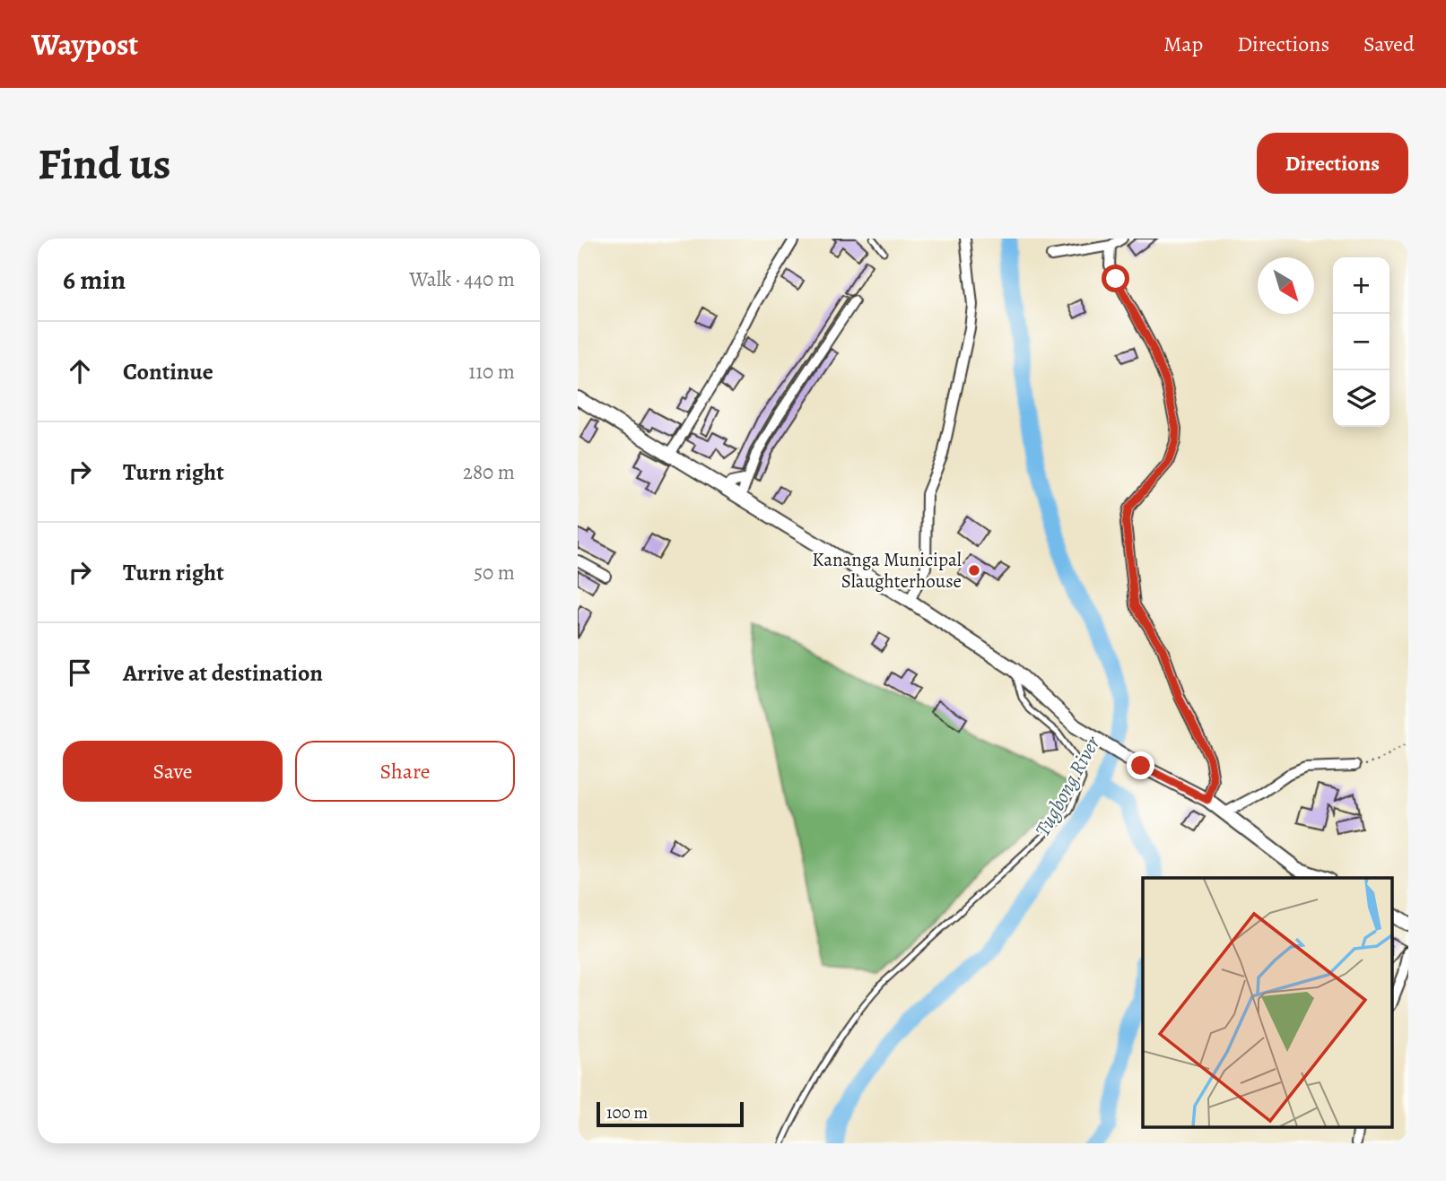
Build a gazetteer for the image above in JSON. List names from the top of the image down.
{
  "water": ["Tugbong River"],
  "places": ["Kananga Municipal Slaughterhouse"],
  "scale_bar": "100 m",
  "north": "bottom right",
  "page": {
    "header": "Waypost",
    "nav": ["Map", "Directions", "Saved"],
    "buttons": [
      "Directions",
      ["Save", "Share"]
    ],
    "title": "Find us",
    "heading": ["6 min", "Walk · 440 m"],
    "map_buttons": ["+", "−"],
    "list": [
      ["Continue", "110 m"],
      ["Turn right", "280 m"],
      ["Turn right", "50 m"],
      "Arrive at destination"
    ],
    "scale": "100 m"
  }
}
